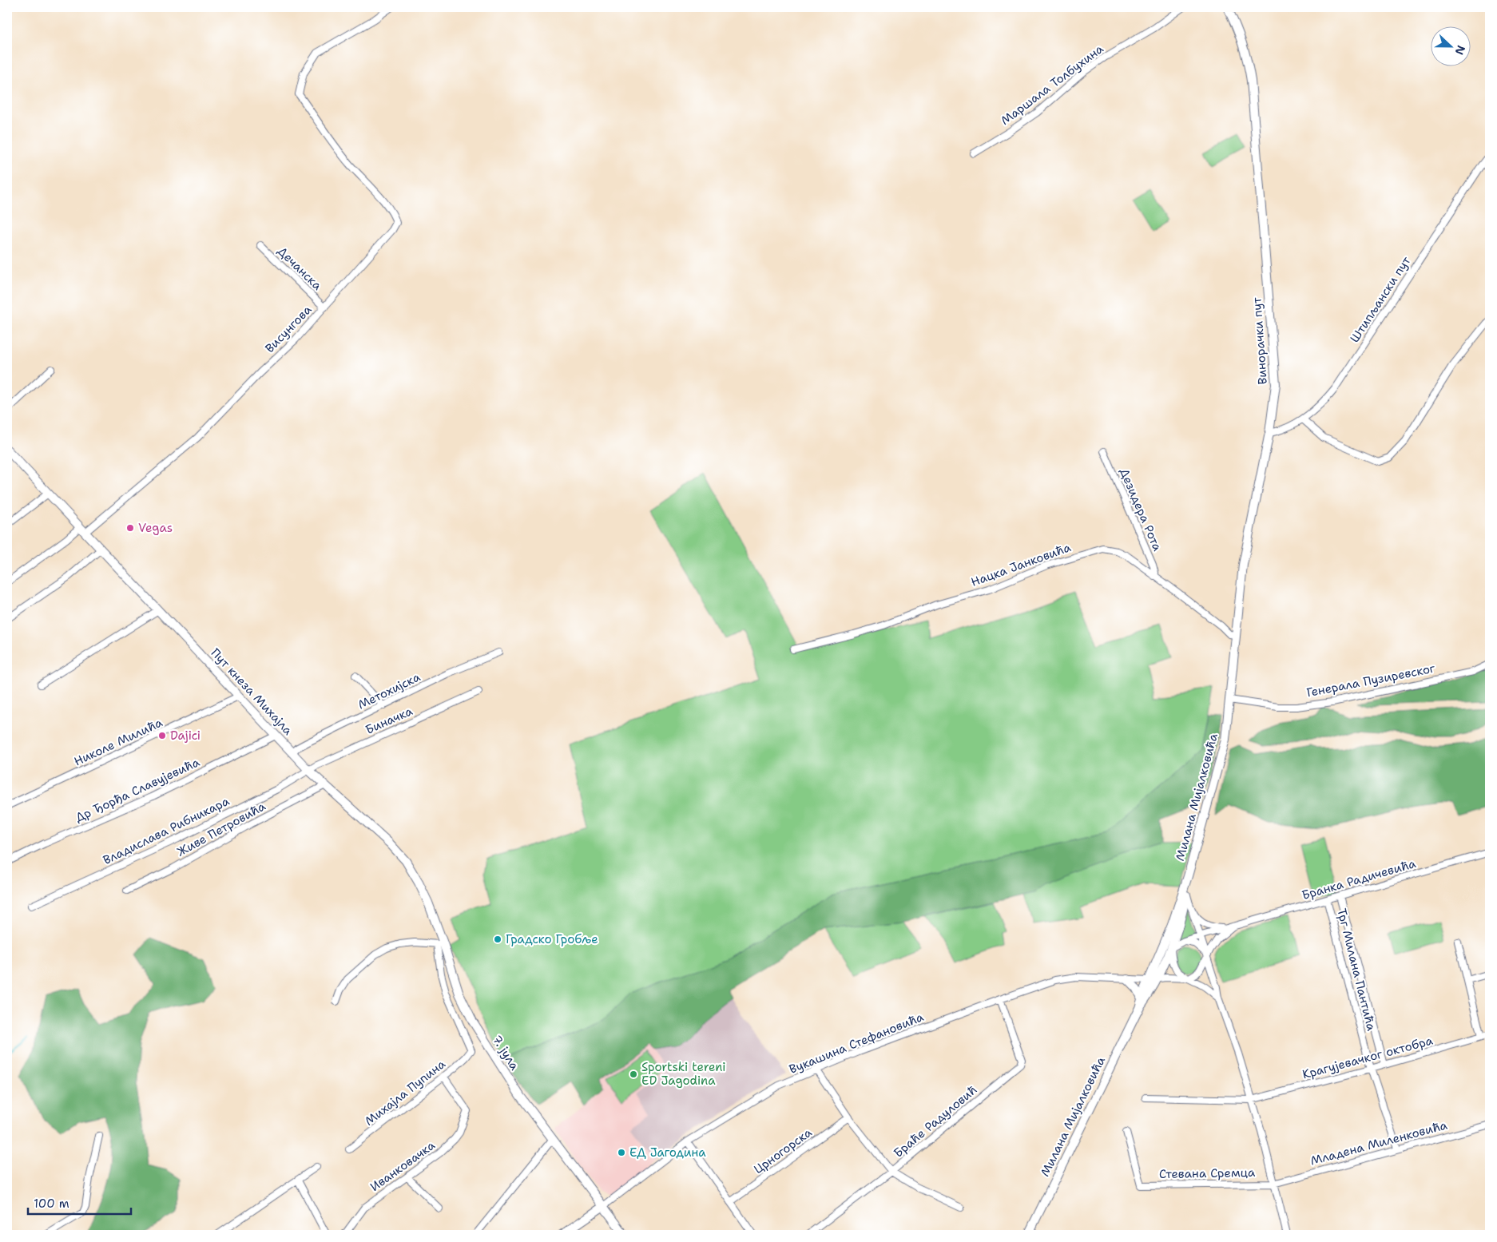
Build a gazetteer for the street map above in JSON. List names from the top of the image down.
{
  "streets": {
    "street": [
      "Маршала Толбухина",
      "Дечанска",
      "Штипљански пут",
      "Висунгова",
      "Винорачки пут",
      "Дезидера Рота",
      "Нацка Јанковића",
      "Генерала Пузиревског",
      "Метохијска",
      "Пут кнеза Михајла",
      "Биначка",
      "Николе Милића",
      "Др Ђорђа Славујевића",
      "Милана Мијалковића",
      "Живе Петровића",
      "Владислава Рибникара",
      "Бранка Радичевића",
      "Трг Милана Пантића",
      "Вукашина Стефановића",
      "7. јула",
      "Крагујевачког октобра",
      "Михајла Пупина",
      "Браће Радуловић",
      "Младена Миленковића",
      "Црногорска",
      "Иванковачка",
      "Стевана Сремца"
    ]
  },
  "crossings": [
    ["Дечанска", "Висунгова"],
    ["Штипљански пут", "Винорачки пут"],
    ["Висунгова", "Пут кнеза Михајла"],
    ["Винорачки пут", "Нацка Јанковића"],
    ["Винорачки пут", "Генерала Пузиревског"],
    ["Винорачки пут", "Милана Мијалковића"],
    ["Дезидера Рота", "Нацка Јанковића"],
    ["Генерала Пузиревског", "Милана Мијалковића"],
    ["Метохијска", "Пут кнеза Михајла"],
    ["Пут кнеза Михајла", "Биначка"],
    ["Пут кнеза Михајла", "Николе Милића"],
    ["Пут кнеза Михајла", "Др Ђорђа Славујевића"],
    ["Пут кнеза Михајла", "Живе Петровића"],
    ["Пут кнеза Михајла", "Владислава Рибникара"],
    ["Пут кнеза Михајла", "7. јула"],
    ["Биначка", "Владислава Рибникара"],
    ["Милана Мијалковића", "Бранка Радичевића"],
    ["Милана Мијалковића", "Вукашина Стефановића"],
    ["Бранка Радичевића", "Трг Милана Пантића"],
    ["Бранка Радичевића", "Вукашина Стефановића"],
    ["Трг Милана Пантића", "Крагујевачког октобра"],
    ["Трг Милана Пантића", "Младена Миленковића"],
    ["Вукашина Стефановића", "7. јула"],
    ["Вукашина Стефановића", "Браће Радуловић"],
    ["7. јула", "Михајла Пупина"],
    ["Михајла Пупина", "Иванковачка"],
    ["Младена Миленковића", "Стевана Сремца"]
  ],
  "places": [
    "Vegas",
    "Dajici",
    "Градско Гробље",
    "Sportski tereni ED Jagodina",
    "ЕД Јагодина"
  ],
  "scale_bar": "100 m",
  "north": "right"
}
